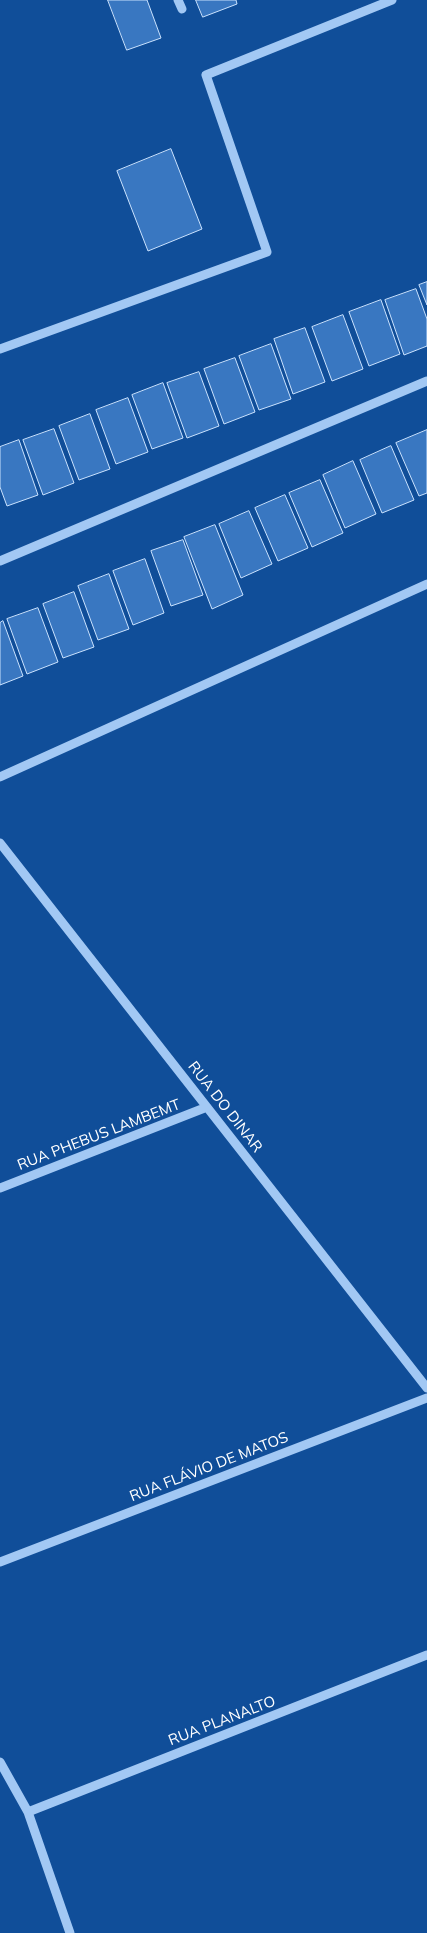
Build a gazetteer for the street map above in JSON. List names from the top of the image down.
{
  "streets": {
    "street": [
      "RUA DO DINAR",
      "RUA PHEBUS LAMBEMT",
      "RUA FLÁVIO DE MATOS",
      "RUA PLANALTO"
    ]
  },
  "crossings": [
    ["RUA DO DINAR", "RUA PHEBUS LAMBEMT"]
  ]
}
